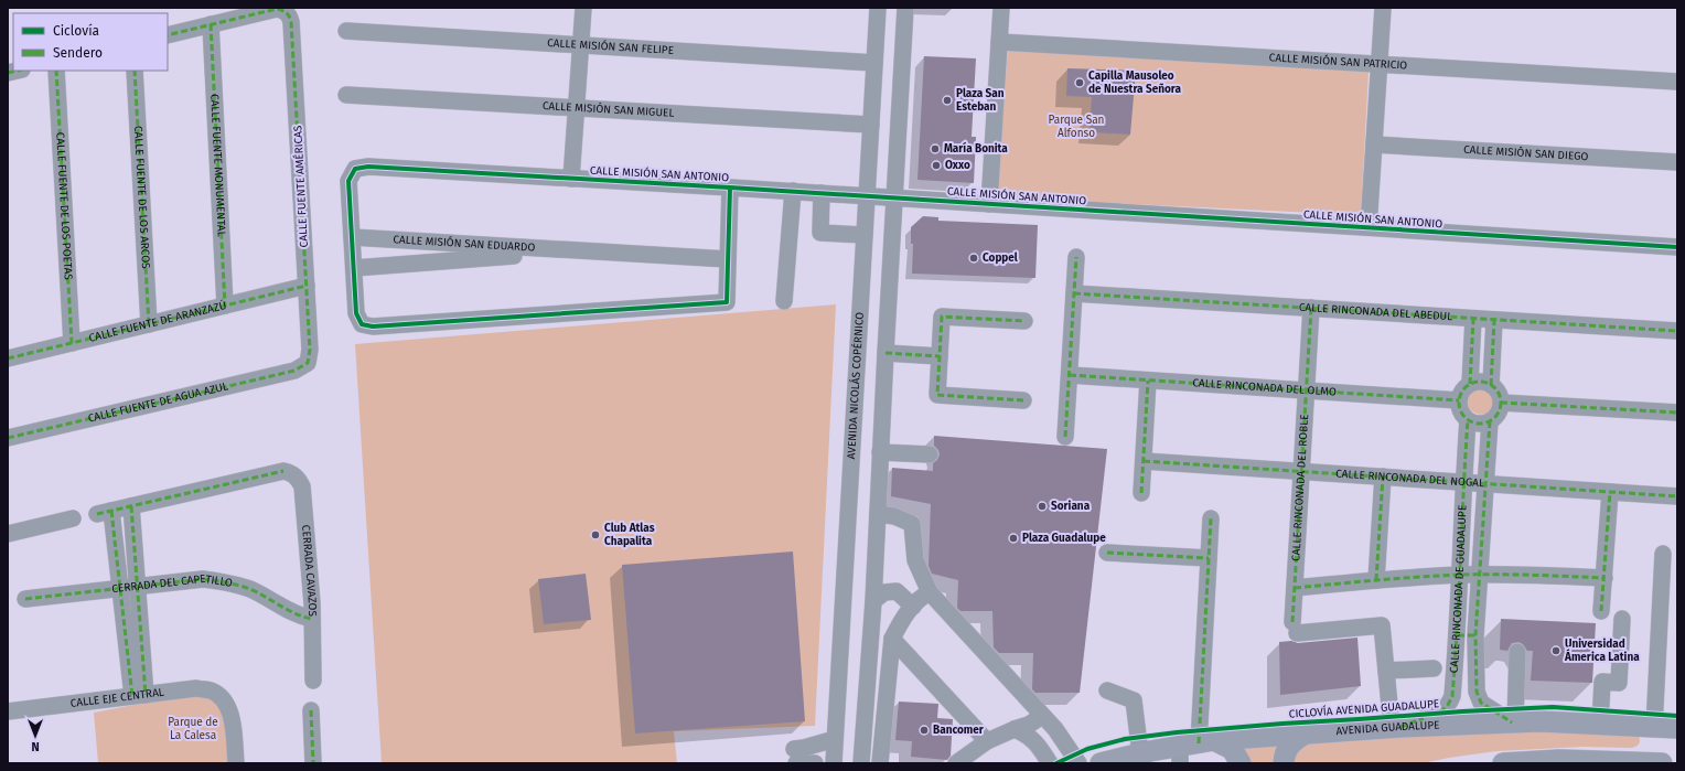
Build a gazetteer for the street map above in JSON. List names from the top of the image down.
{
  "streets": {
    "main road": ["AVENIDA GUADALUPE"],
    "street": [
      "CALLE MISIÓN SAN FELIPE",
      "CALLE MISIÓN SAN PATRICIO",
      "CALLE MISIÓN SAN MIGUEL",
      "CALLE MISIÓN SAN DIEGO",
      "CALLE FUENTE MONUMENTAL",
      "CALLE MISIÓN SAN ANTONIO",
      "CALLE FUENTE AMÉRICAS",
      "CALLE FUENTE DE LOS ARCOS",
      "CALLE FUENTE DE LOS POETAS",
      "CALLE MISIÓN SAN EDUARDO",
      "CALLE RINCONADA DEL ABEDUL",
      "CALLE FUENTE DE ARANZAZÚ",
      "AVENIDA NICOLÁS COPÉRNICO",
      "CALLE RINCONADA DEL OLMO",
      "CALLE FUENTE DE AGUA AZUL",
      "CALLE RINCONADA DEL NOGAL",
      "CALLE RINCONADA DEL ROBLE",
      "CERRADA CAVAZOS",
      "CERRADA DEL CAPETILLO",
      "CALLE RINCONADA DE GUADALUPE",
      "CALLE EJE CENTRAL"
    ],
    "cycle path": ["CICLOVÍA AVENIDA GUADALUPE"]
  },
  "crossings": [
    ["CALLE MISIÓN SAN FELIPE", "AVENIDA NICOLÁS COPÉRNICO"],
    ["CALLE MISIÓN SAN MIGUEL", "AVENIDA NICOLÁS COPÉRNICO"],
    ["CALLE FUENTE MONUMENTAL", "CALLE FUENTE AMÉRICAS"],
    ["CALLE FUENTE MONUMENTAL", "CALLE FUENTE DE ARANZAZÚ"],
    ["CALLE MISIÓN SAN ANTONIO", "CALLE MISIÓN SAN EDUARDO"],
    ["CALLE MISIÓN SAN ANTONIO", "AVENIDA NICOLÁS COPÉRNICO"],
    ["CALLE FUENTE AMÉRICAS", "CALLE FUENTE DE ARANZAZÚ"],
    ["CALLE FUENTE AMÉRICAS", "CALLE FUENTE DE AGUA AZUL"],
    ["CALLE FUENTE DE LOS ARCOS", "CALLE FUENTE DE ARANZAZÚ"],
    ["CALLE FUENTE DE LOS POETAS", "CALLE FUENTE DE ARANZAZÚ"],
    ["CALLE RINCONADA DEL ABEDUL", "CALLE RINCONADA DEL ROBLE"],
    ["CALLE RINCONADA DEL OLMO", "CALLE RINCONADA DEL ROBLE"],
    ["CALLE RINCONADA DEL OLMO", "CALLE RINCONADA DE GUADALUPE"],
    ["CALLE RINCONADA DEL NOGAL", "CALLE RINCONADA DEL ROBLE"],
    ["CALLE RINCONADA DEL NOGAL", "CALLE RINCONADA DE GUADALUPE"],
    ["CERRADA CAVAZOS", "CERRADA DEL CAPETILLO"],
    ["CALLE RINCONADA DE GUADALUPE", "AVENIDA GUADALUPE"]
  ],
  "parks": ["Parque San Alfonso", "Parque de La Calesa"],
  "places": [
    "Capilla Mausoleo de Nuestra Señora",
    "Plaza San Esteban",
    "María Bonita",
    "Oxxo",
    "Coppel",
    "Soriana",
    "Club Atlas Chapalita",
    "Plaza Guadalupe",
    "Universidad Ámerica Latina",
    "Bancomer"
  ],
  "legend": ["Ciclovía", "Sendero"],
  "north": "bottom"
}
